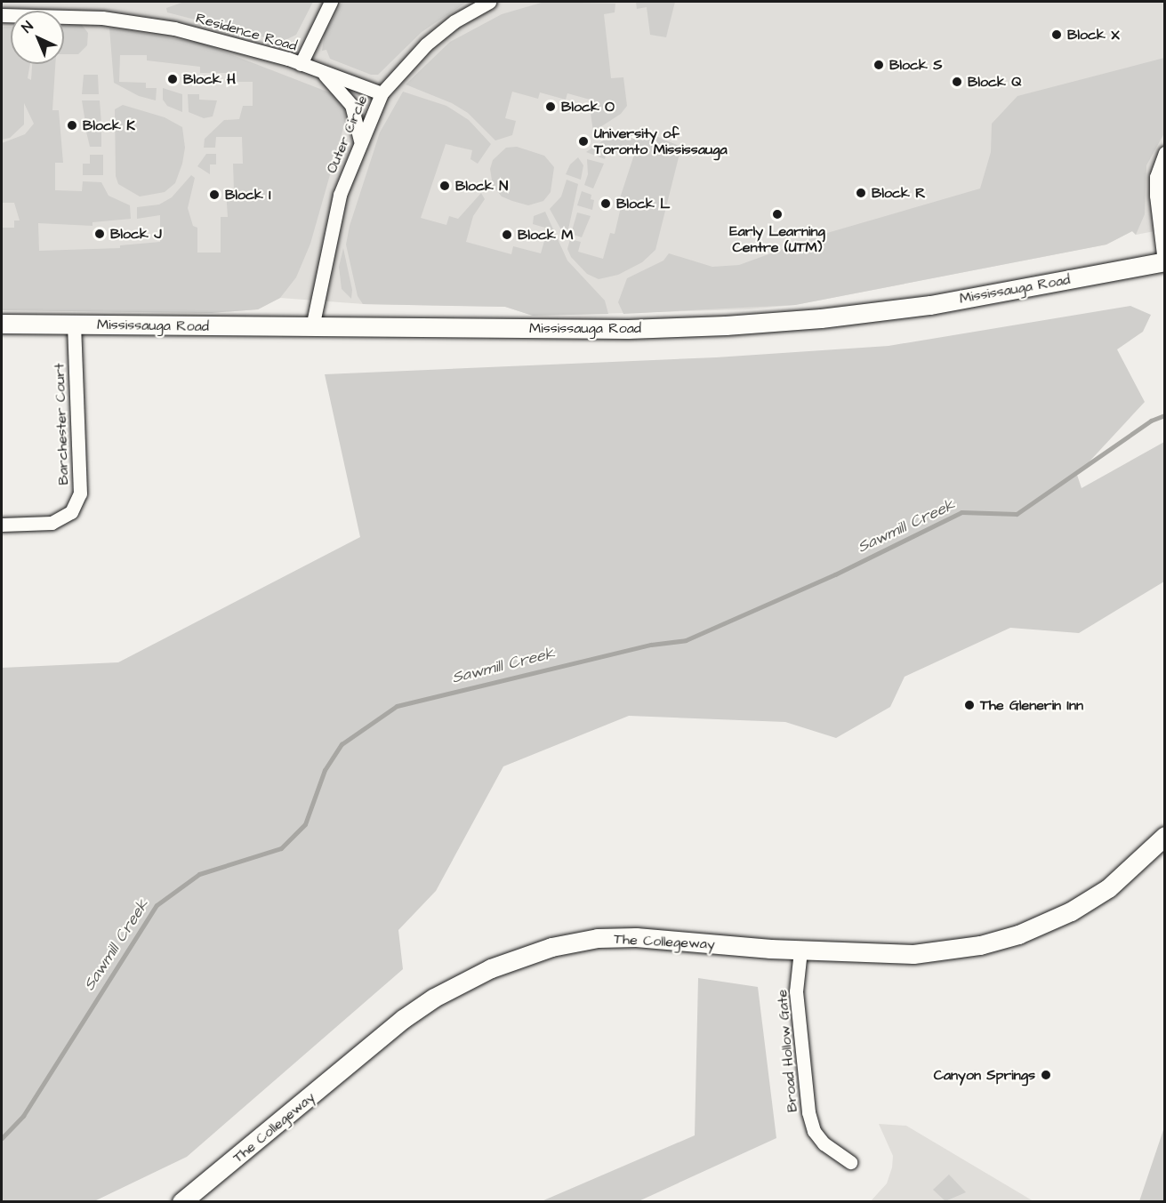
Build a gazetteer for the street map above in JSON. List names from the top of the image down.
{
  "streets": {
    "main road": ["Mississauga Road", "The Collegeway"],
    "street": [
      "Residence Road",
      "Outer Circle",
      "Barchester Court",
      "Broad Hollow Gate"
    ]
  },
  "crossings": [
    ["Residence Road", "Outer Circle"],
    ["Outer Circle", "Mississauga Road"],
    ["Mississauga Road", "Barchester Court"],
    ["The Collegeway", "Broad Hollow Gate"]
  ],
  "water": ["Sawmill Creek"],
  "places": [
    "Block X",
    "Block S",
    "Block H",
    "Block Q",
    "Block O",
    "Block K",
    "University of Toronto Mississauga",
    "Block N",
    "Block R",
    "Block I",
    "Block L",
    "Early Learning Centre (UTM)",
    "Block J",
    "Block M",
    "The Glenerin Inn",
    "Canyon Springs"
  ],
  "north": "top left"
}
